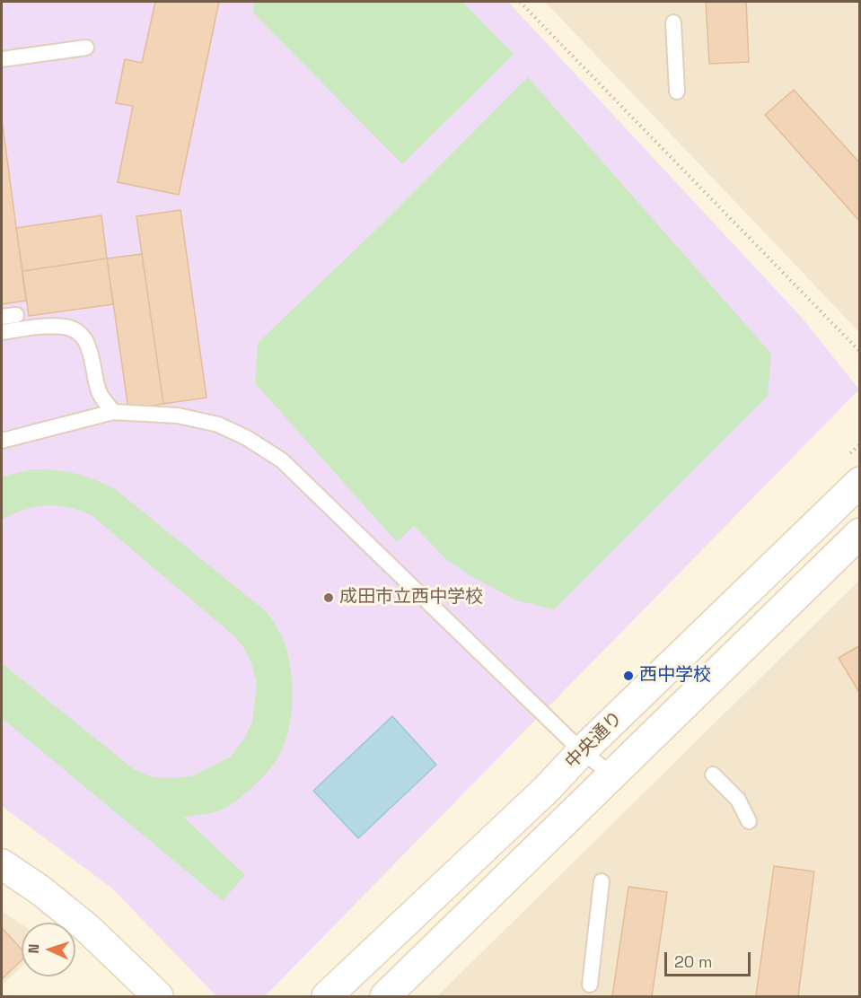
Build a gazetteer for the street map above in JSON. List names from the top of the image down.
{
  "streets": {
    "street": ["中央通り"]
  },
  "places": ["成田市立西中学校", "西中学校"],
  "scale_bar": "20 m",
  "north": "left"
}
